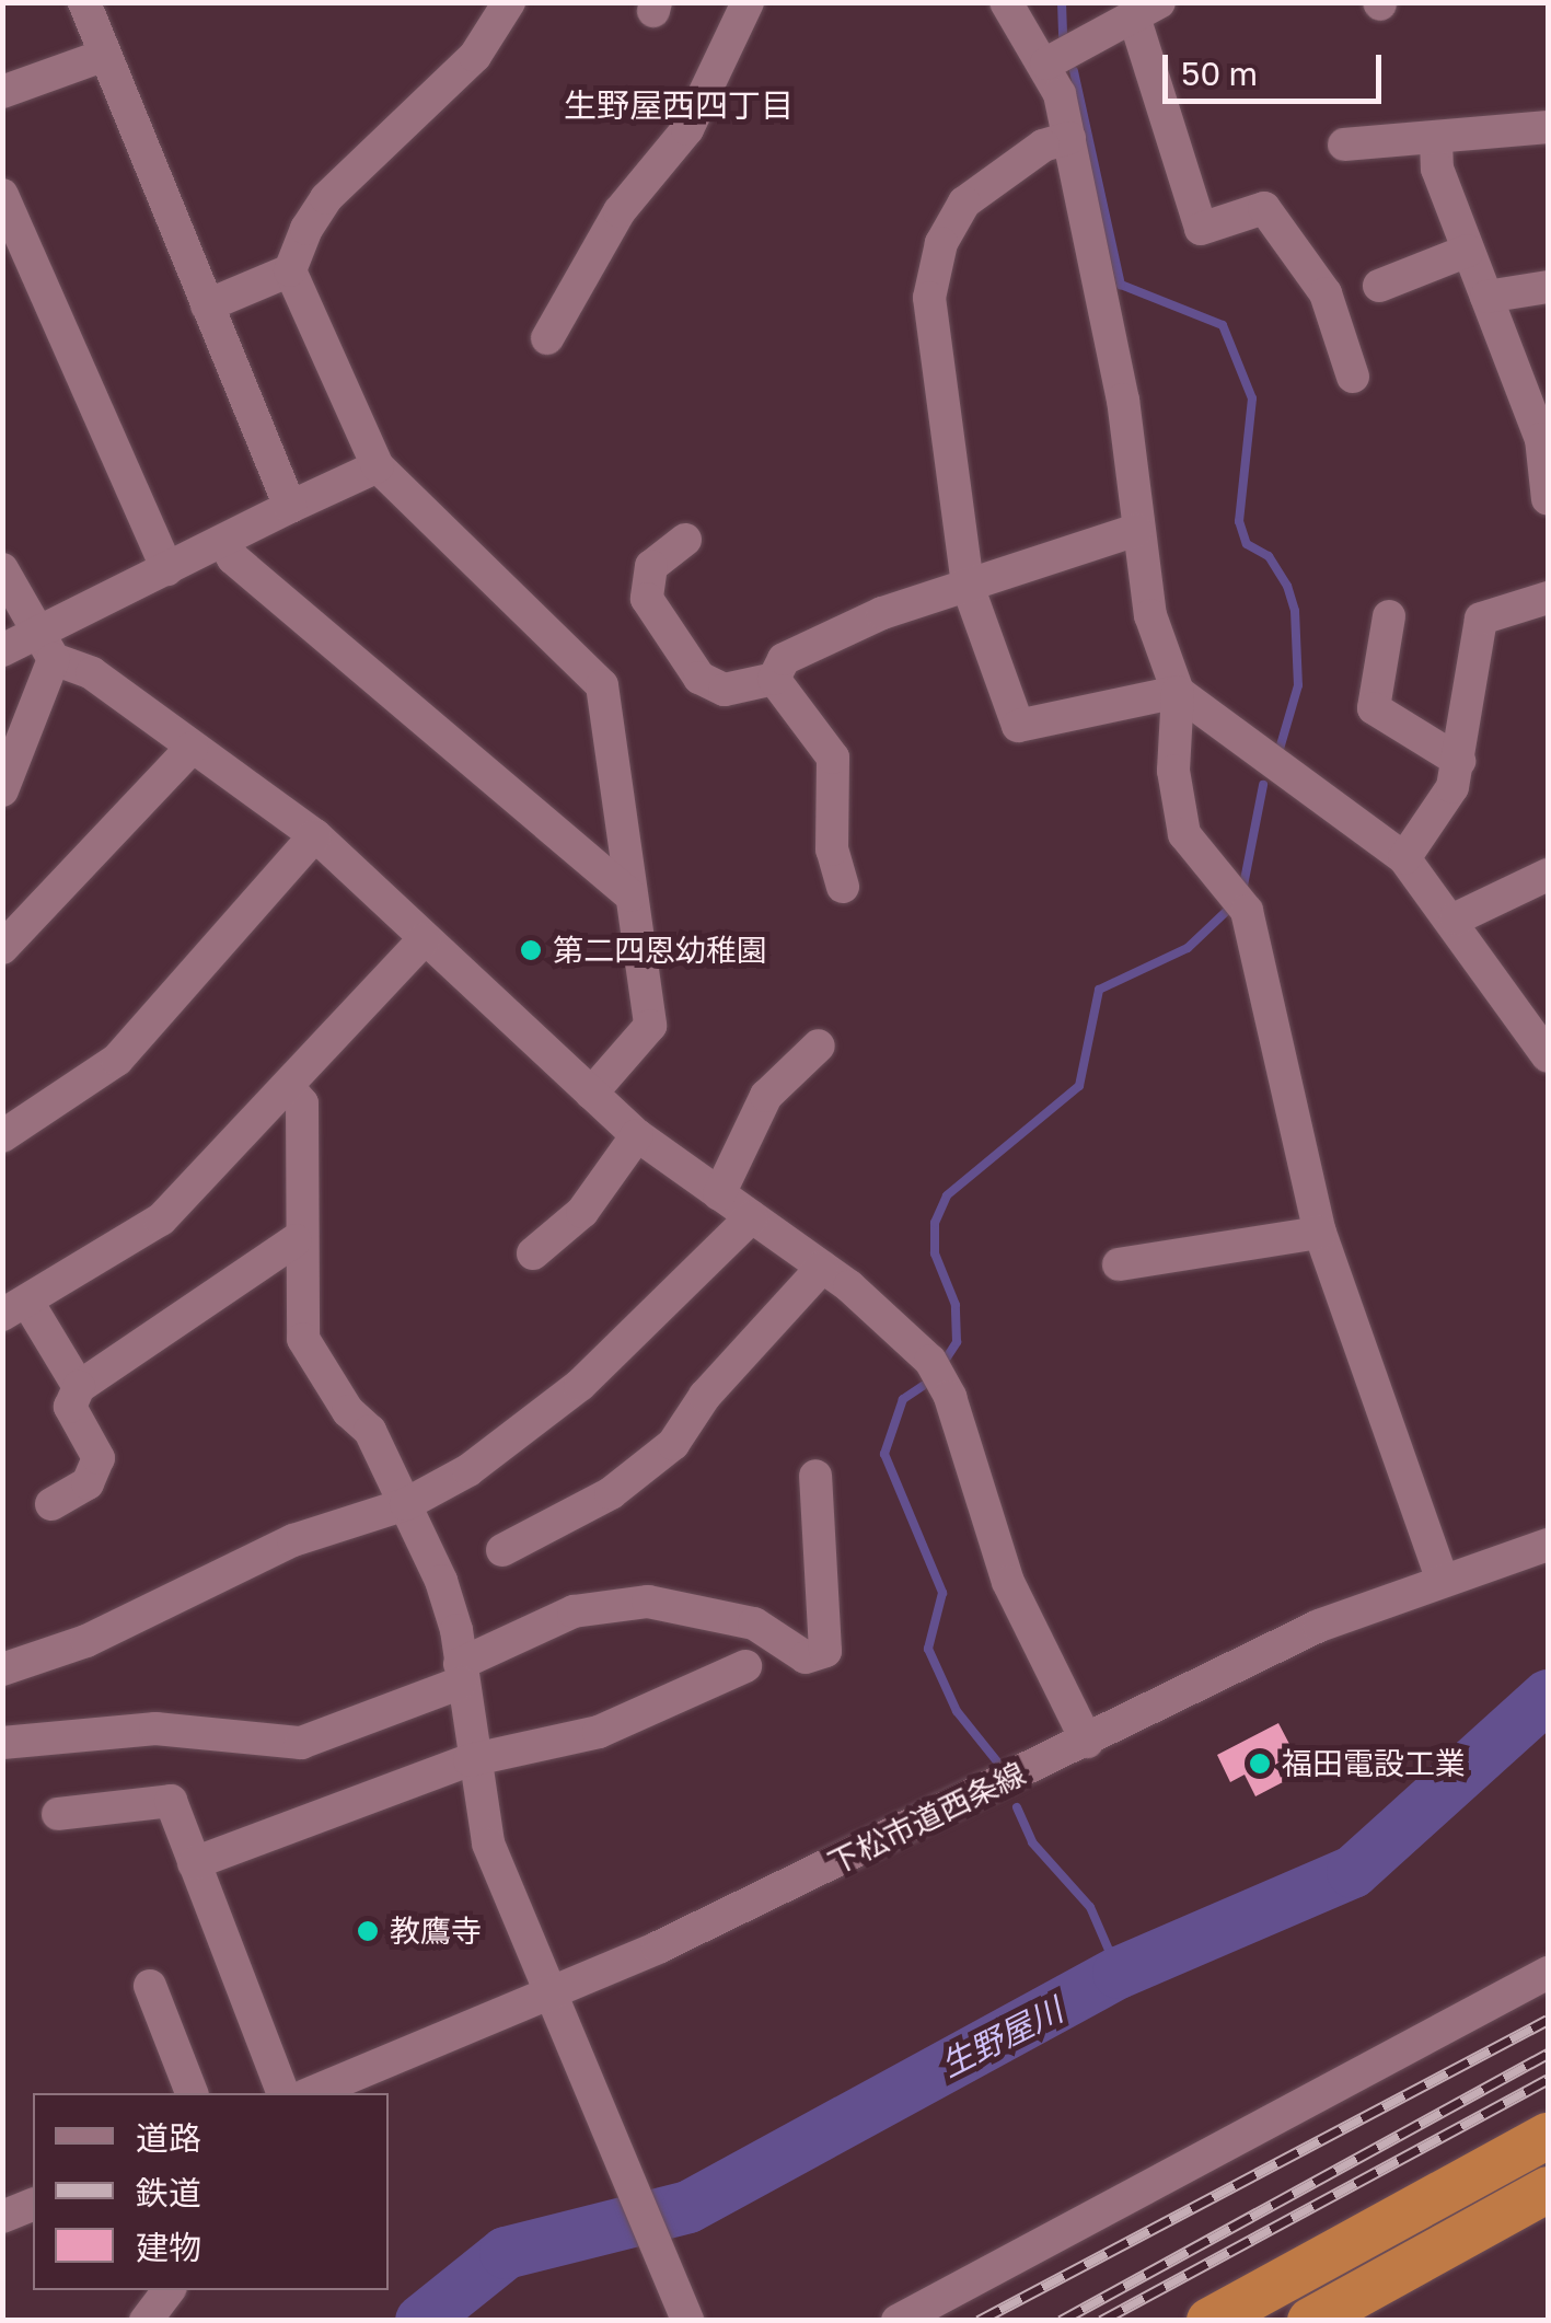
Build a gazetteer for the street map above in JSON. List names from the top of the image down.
{
  "streets": {
    "street": ["下松市道西条線"]
  },
  "districts": ["生野屋西四丁目"],
  "water": ["生野屋川"],
  "places": ["第二四恩幼稚園", "福田電設工業", "教鷹寺"],
  "legend": ["道路", "鉄道", "建物"],
  "scale_bar": "50 m"
}
